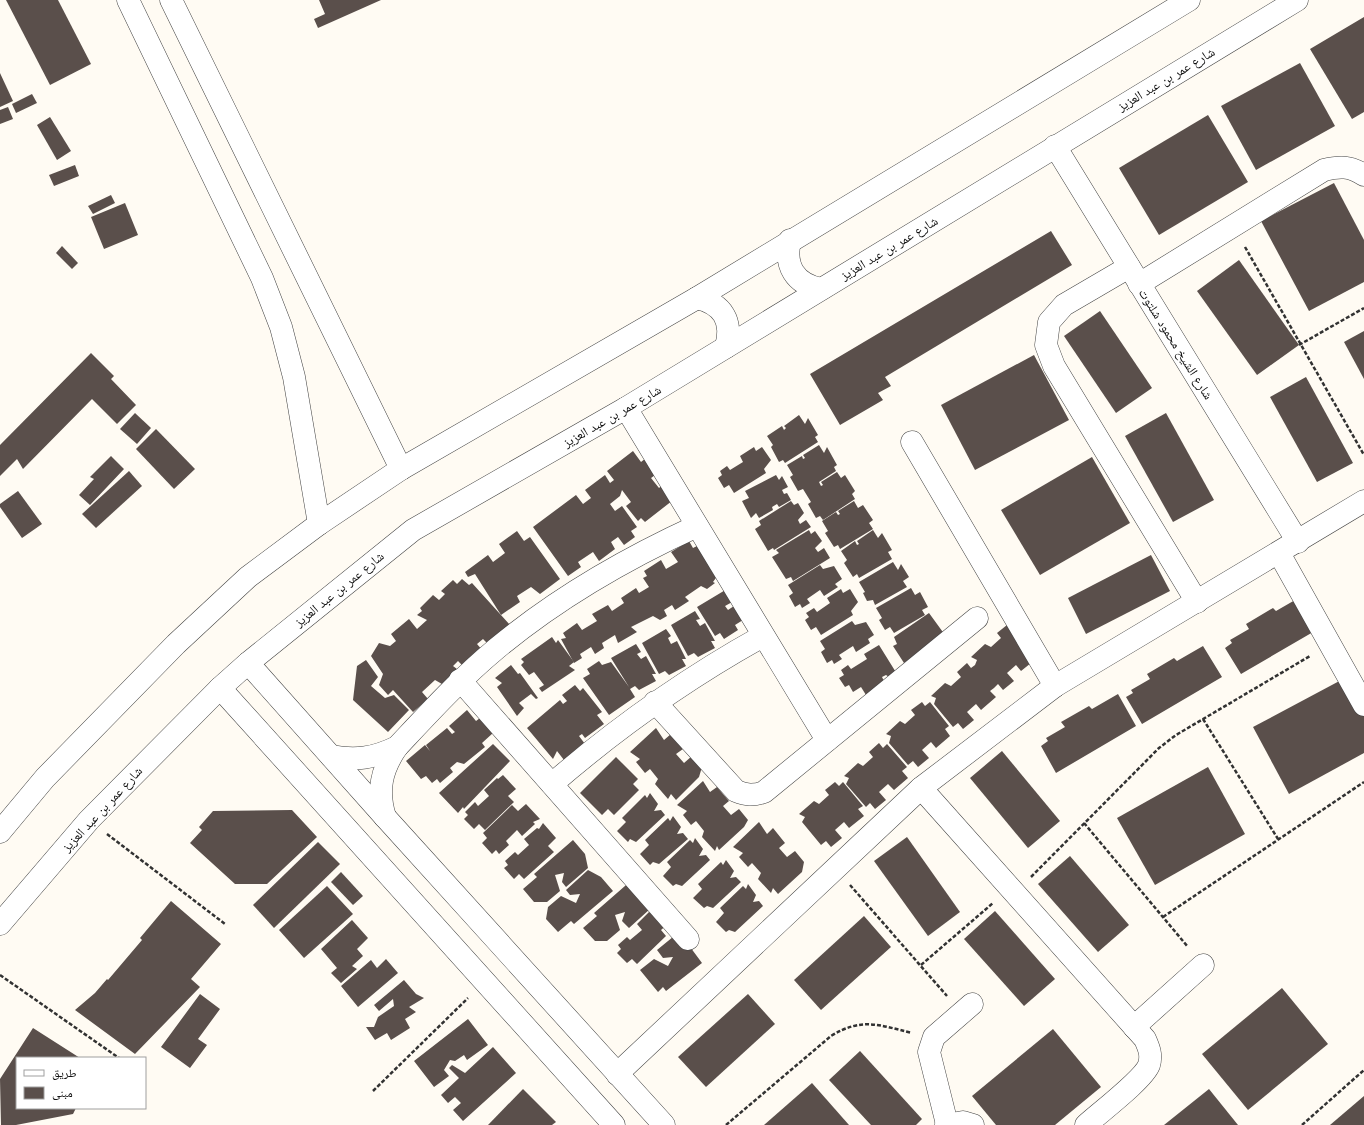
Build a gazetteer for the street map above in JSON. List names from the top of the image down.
{
  "streets": {
    "street": ["شارع عمر بن عبد العزيز", "شارع الشيخ محمود شلتوت"]
  },
  "crossings": [
    ["شارع عمر بن عبد العزيز", "شارع الشيخ محمود شلتوت"]
  ],
  "legend": ["طريق", "مبنى"]
}
